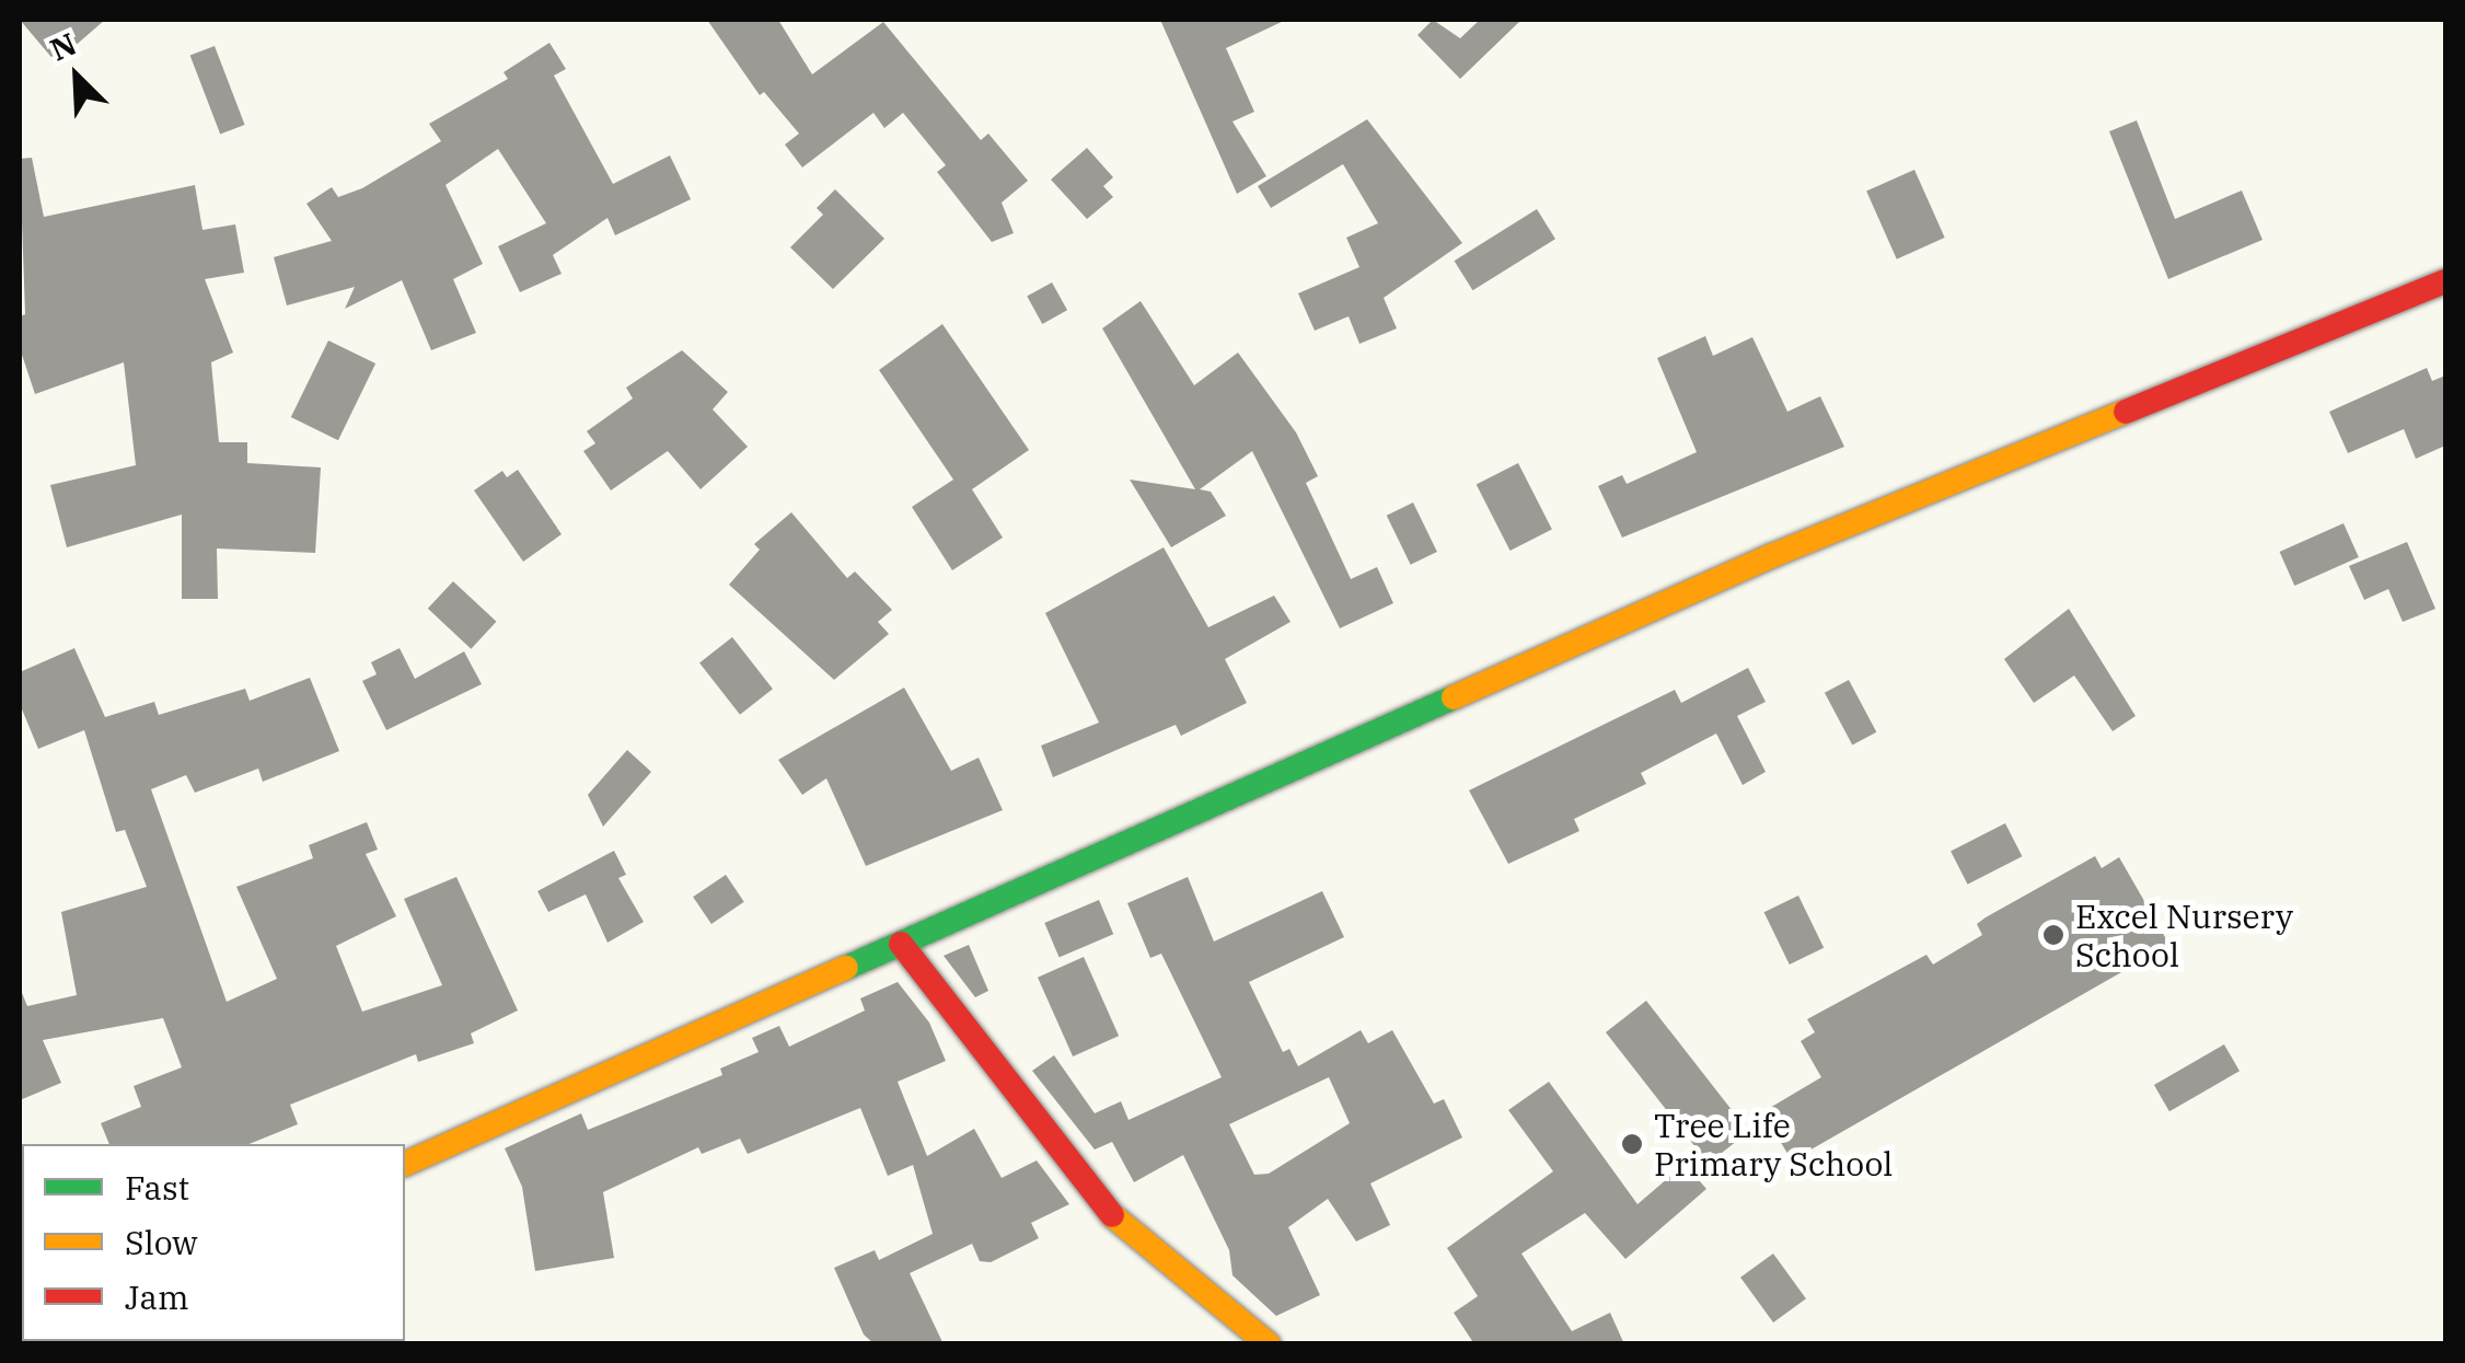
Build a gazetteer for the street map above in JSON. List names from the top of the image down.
{
  "places": ["Excel Nursery School", "Tree Life Primary School"],
  "legend": ["Fast", "Slow", "Jam"],
  "north": "top left"
}
